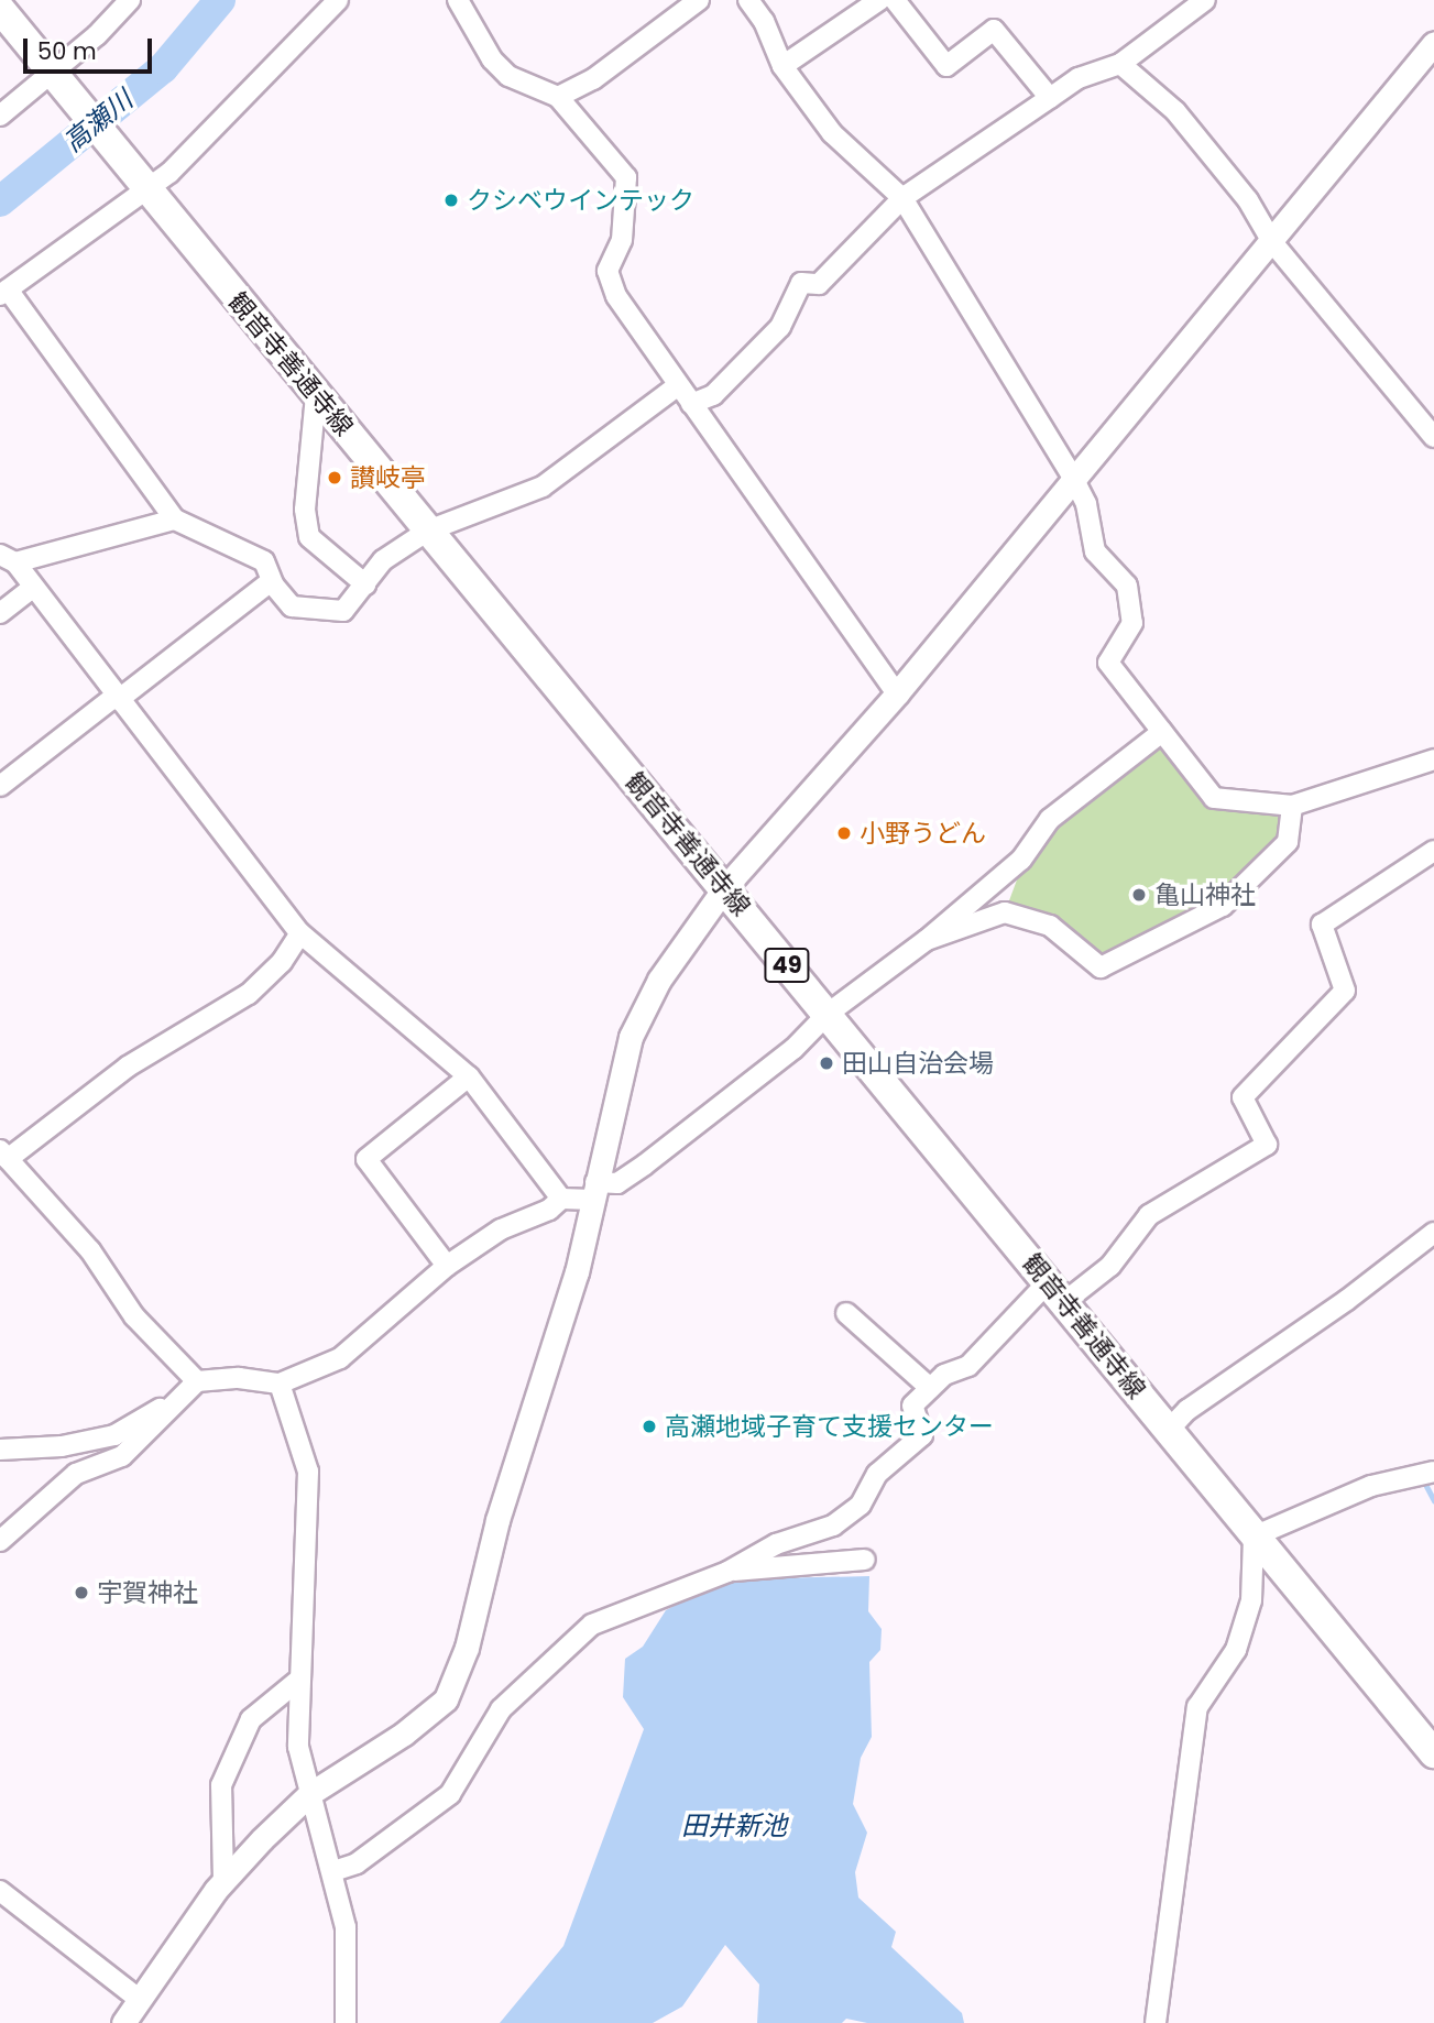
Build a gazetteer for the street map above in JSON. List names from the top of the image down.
{
  "streets": {
    "main road": ["観音寺善通寺線", "49"]
  },
  "water": ["高瀬川", "田井新池"],
  "places": [
    "クシベウインテック",
    "讃岐亭",
    "小野うどん",
    "亀山神社",
    "田山自治会場",
    "高瀬地域子育て支援センター",
    "宇賀神社"
  ],
  "scale_bar": "50 m"
}
